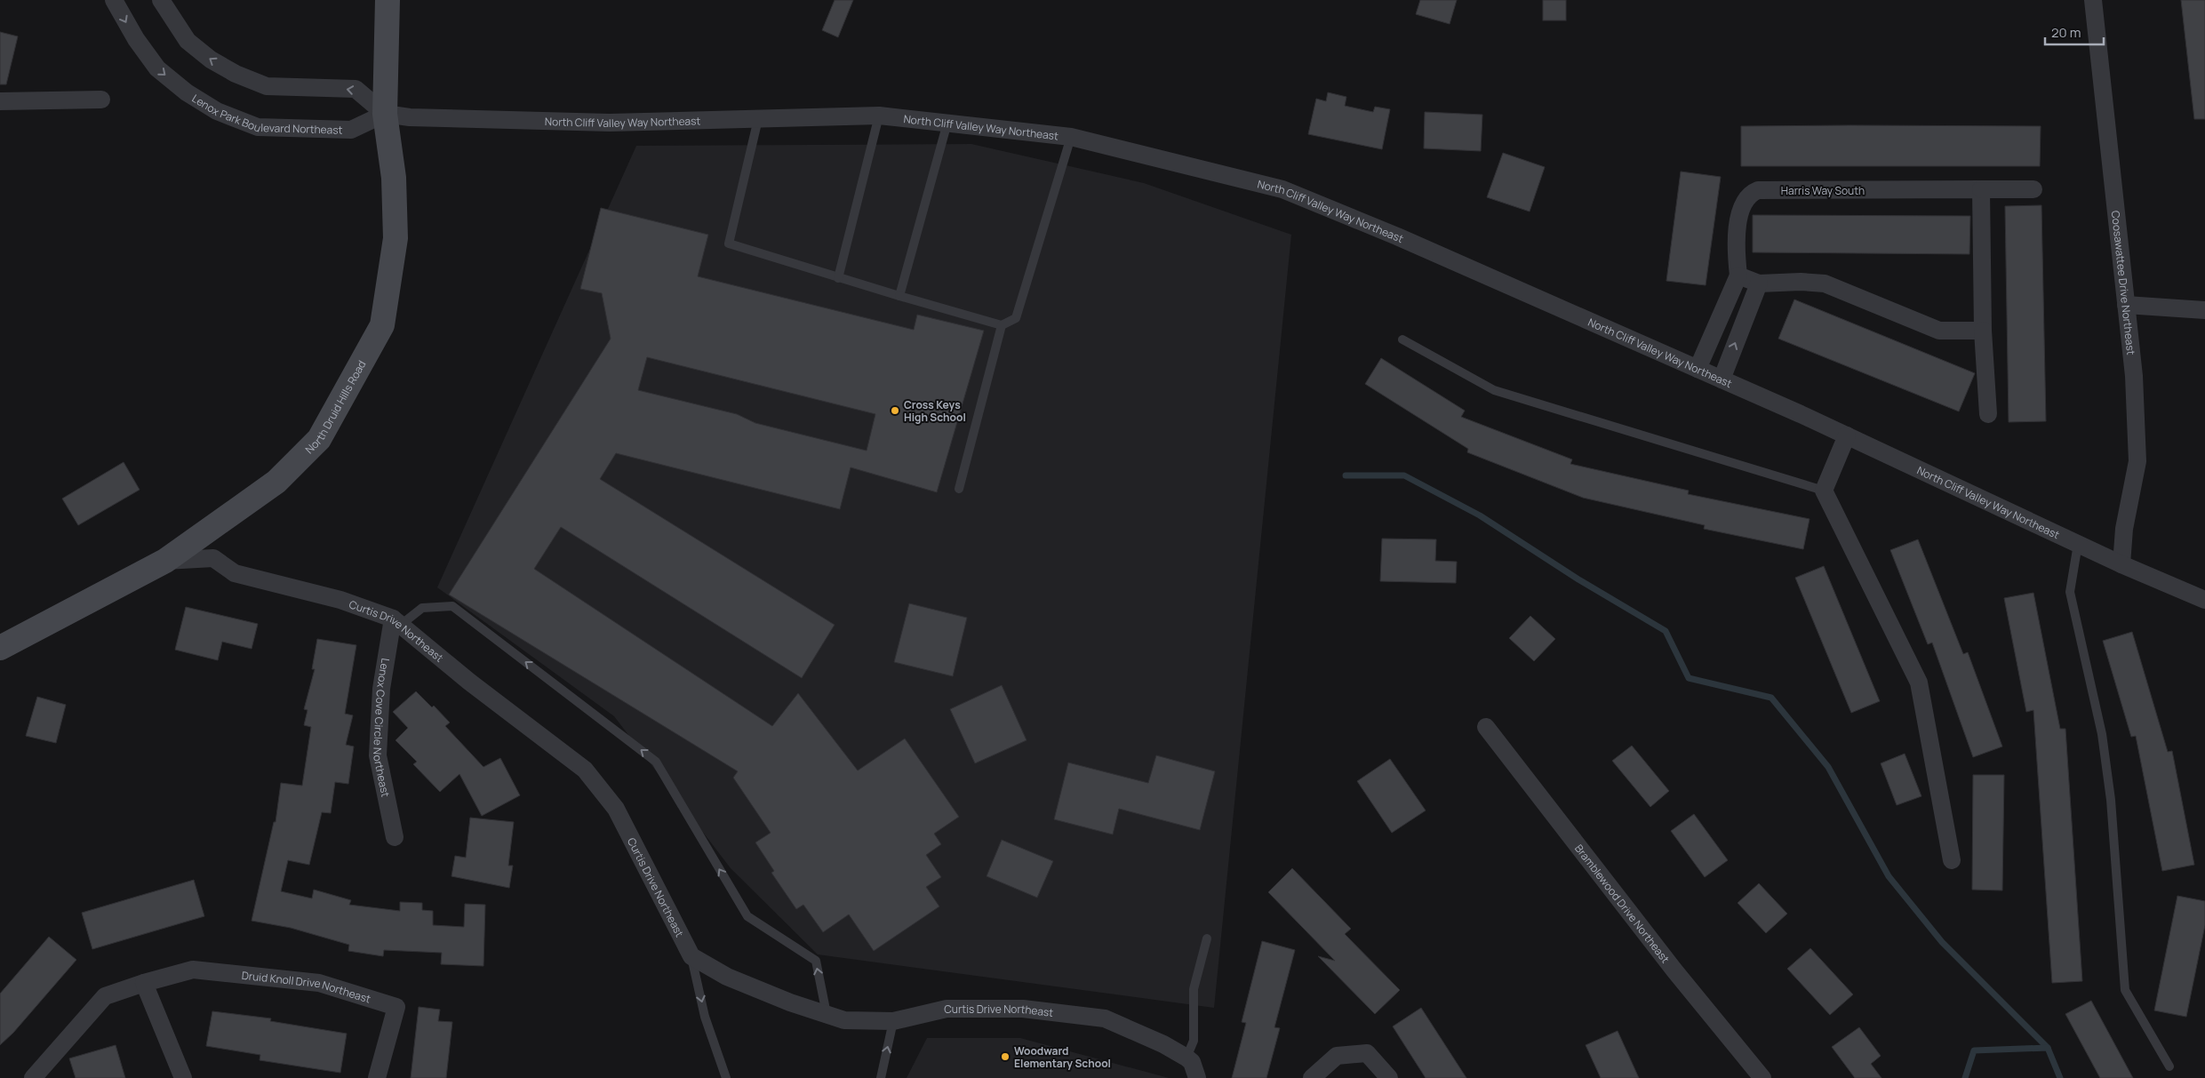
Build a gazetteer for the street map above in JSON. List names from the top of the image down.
{
  "streets": {
    "main road": ["North Druid Hills Road"],
    "street": [
      "Lenox Park Boulevard Northeast",
      "North Cliff Valley Way Northeast",
      "Harris Way South",
      "Coosawattee Drive Northeast",
      "Curtis Drive Northeast",
      "Lenox Cove Circle Northeast",
      "Bramblewood Drive Northeast",
      "Druid Knoll Drive Northeast"
    ]
  },
  "crossings": [
    ["Lenox Park Boulevard Northeast", "North Cliff Valley Way Northeast"],
    ["Lenox Park Boulevard Northeast", "North Druid Hills Road"],
    ["North Cliff Valley Way Northeast", "Harris Way South"],
    ["North Cliff Valley Way Northeast", "Coosawattee Drive Northeast"],
    ["North Cliff Valley Way Northeast", "North Druid Hills Road"],
    ["North Druid Hills Road", "Curtis Drive Northeast"],
    ["Curtis Drive Northeast", "Lenox Cove Circle Northeast"]
  ],
  "places": ["Cross Keys High School", "Woodward Elementary School"],
  "scale_bar": "20 m"
}
